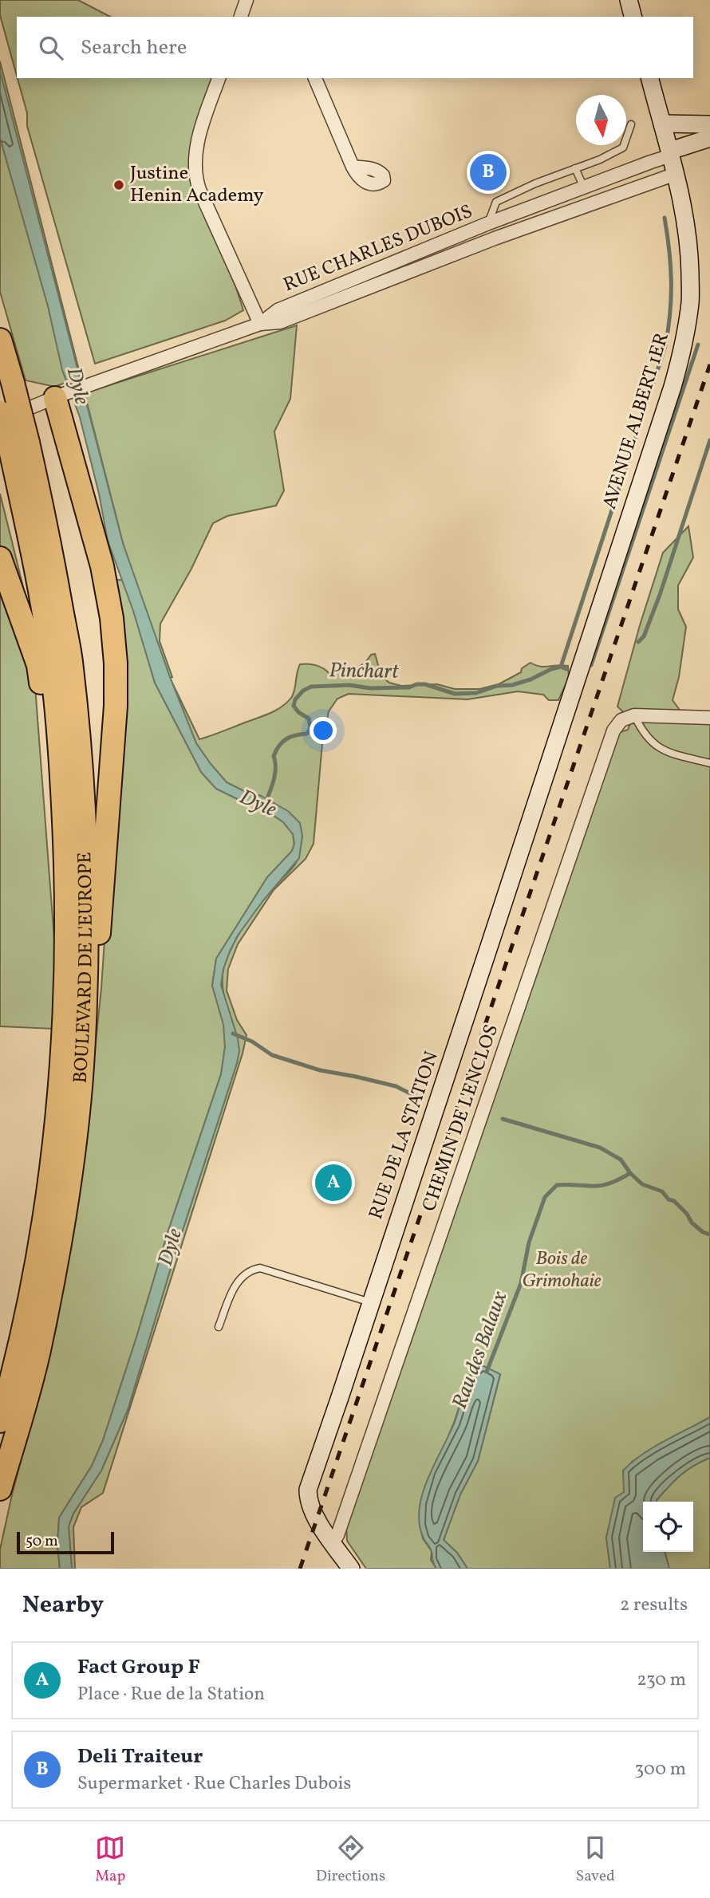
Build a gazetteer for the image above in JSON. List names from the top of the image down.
{
  "streets": {
    "highway": ["BOULEVARD DE L'EUROPE"],
    "main road": ["AVENUE ALBERT 1ER", "RUE DE LA STATION"],
    "street": ["RUE CHARLES DUBOIS", "CHEMIN DE L'ENCLOS"]
  },
  "crossings": [
    ["RUE CHARLES DUBOIS", "AVENUE ALBERT 1ER"],
    ["AVENUE ALBERT 1ER", "RUE DE LA STATION"],
    ["CHEMIN DE L'ENCLOS", "RUE DE LA STATION"]
  ],
  "water": ["Dyle", "Pinchart", "Rau des Balaux"],
  "parks": ["Bois de Grimohaie"],
  "places": ["Justine Henin Academy"],
  "scale_bar": "50 m",
  "north": "bottom",
  "page": {
    "search": "Search here",
    "pins": ["B", "A"],
    "scale": "50 m",
    "heading": ["Nearby", "2 results"],
    "list": [
      {
        "mark": "A",
        "name": "Fact Group F",
        "note": "Place · Rue de la Station",
        "value": "230 m"
      },
      {
        "mark": "B",
        "name": "Deli Traiteur",
        "note": "Supermarket · Rue Charles Dubois",
        "value": "300 m"
      }
    ],
    "nav": ["Map", "Directions", "Saved"]
  }
}
